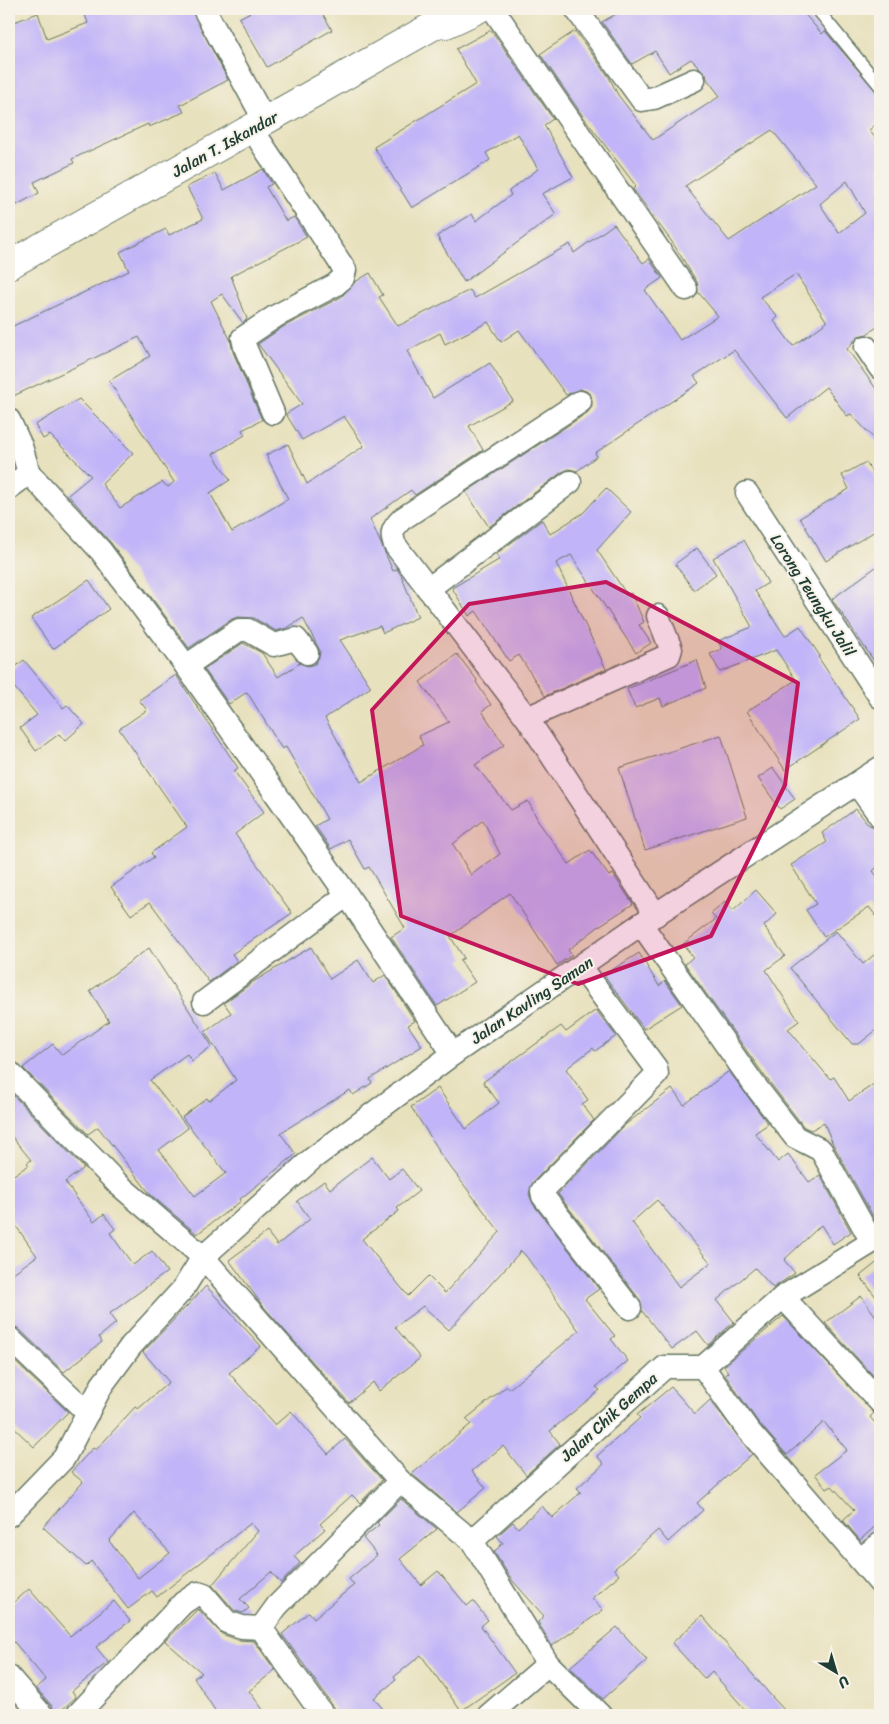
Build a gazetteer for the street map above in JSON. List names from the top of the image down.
{
  "streets": {
    "street": [
      "Jalan T. Iskandar",
      "Lorong Teungku Jalil",
      "Jalan Kavling Saman",
      "Jalan Chik Gempa"
    ]
  },
  "north": "bottom right"
}
